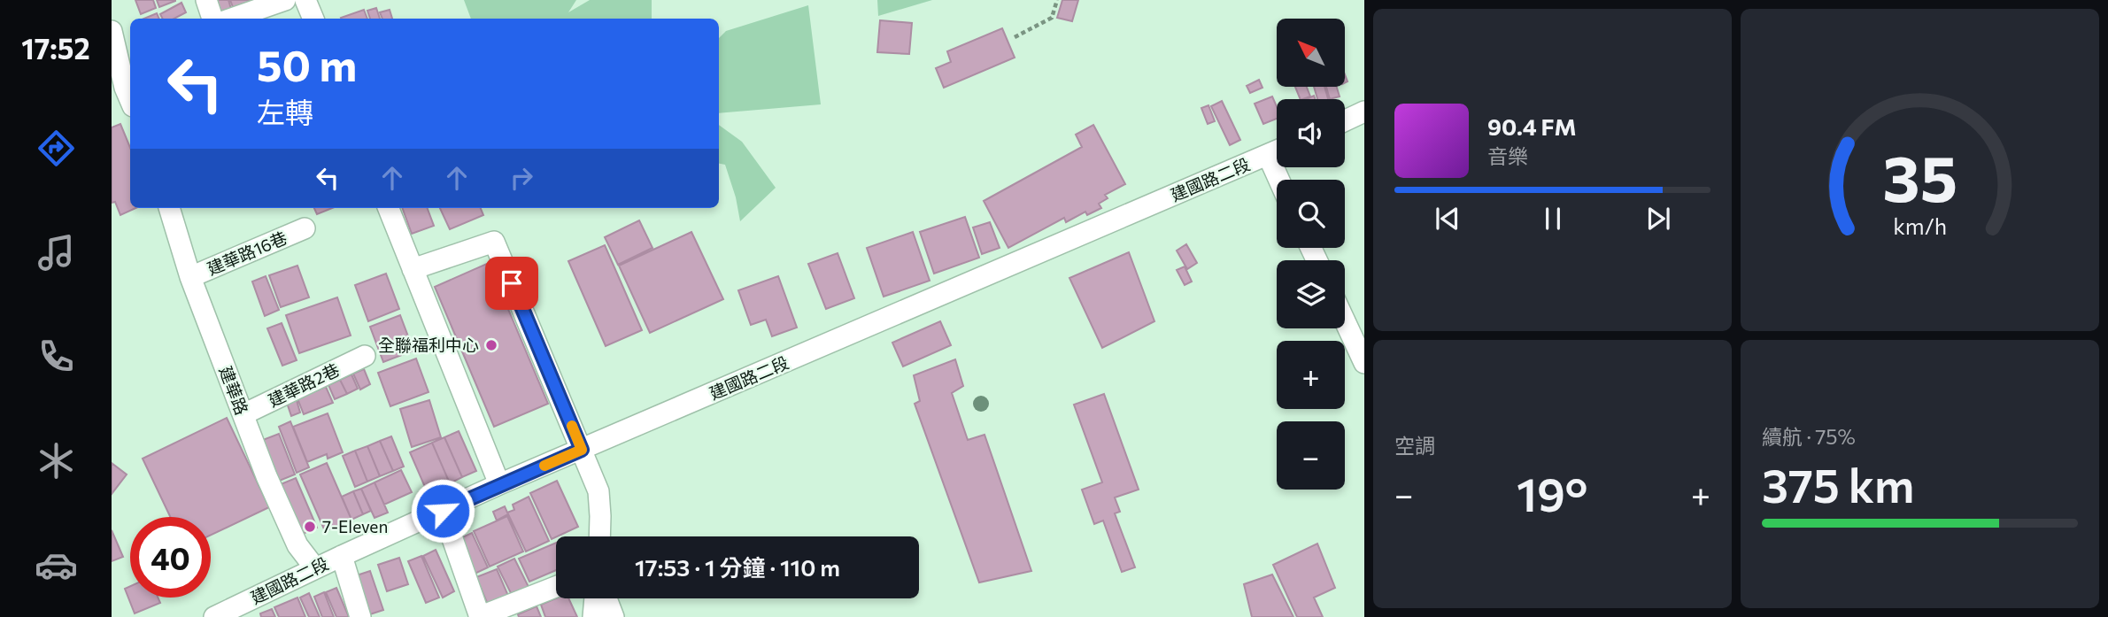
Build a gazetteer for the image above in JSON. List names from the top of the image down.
{
  "streets": {
    "street": [
      "建國路二段",
      "建華路16巷",
      "建華路2巷",
      "建華路"
    ]
  },
  "crossings": [
    ["建國路二段", "建華路"],
    ["建華路16巷", "建華路"],
    ["建華路2巷", "建華路"]
  ],
  "places": ["全聯福利中心", "7-Eleven"],
  "north": "top left",
  "page": {
    "tabs": "17:52",
    "map_buttons": ["+", "−"],
    "turn": ["50 m", "左轉"],
    "song": ["90.4 FM", "音樂"],
    "tile": [
      "空調",
      ["續航 · 75%", "375 km"]
    ],
    "heat": ["−", "19°", "+"],
    "limit": "40",
    "trip": "17:53 · 1 分鐘 · 110 m",
    "gauge": ["35", "km/h"]
  }
}
